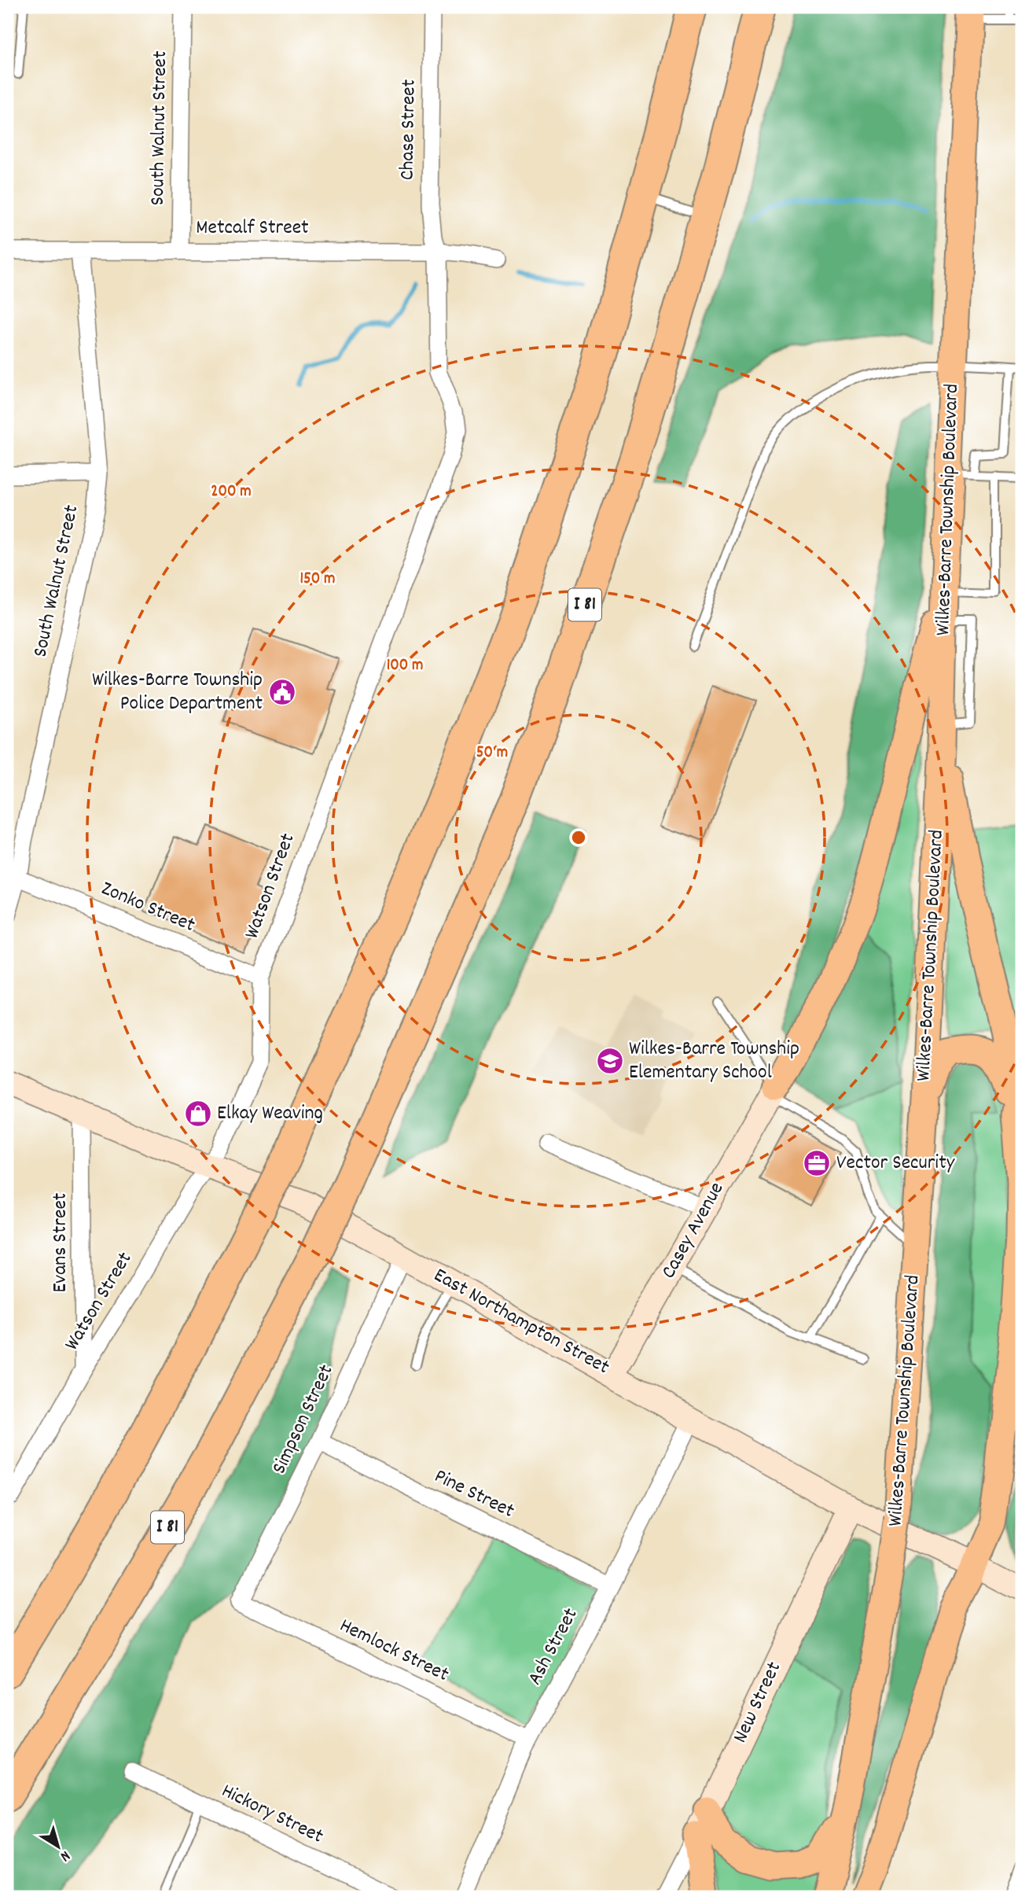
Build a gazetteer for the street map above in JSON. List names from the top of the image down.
{
  "streets": {
    "highway": ["I 81"],
    "main road": [
      "Wilkes-Barre Township Boulevard",
      "Casey Avenue",
      "East Northampton Street",
      "New Street"
    ],
    "street": [
      "South Walnut Street",
      "Chase Street",
      "Metcalf Street",
      "Watson Street",
      "Zonko Street",
      "Evans Street",
      "Simpson Street",
      "Pine Street",
      "Ash Street",
      "Hemlock Street",
      "Hickory Street"
    ]
  },
  "crossings": [
    ["South Walnut Street", "Metcalf Street"],
    ["South Walnut Street", "Zonko Street"],
    ["Chase Street", "Metcalf Street"],
    ["Chase Street", "Watson Street"],
    ["Metcalf Street", "Watson Street"],
    ["Watson Street", "Zonko Street"],
    ["Watson Street", "Evans Street"],
    ["Watson Street", "East Northampton Street"],
    ["Casey Avenue", "East Northampton Street"],
    ["Evans Street", "East Northampton Street"],
    ["East Northampton Street", "Simpson Street"],
    ["East Northampton Street", "Ash Street"],
    ["East Northampton Street", "New Street"],
    ["Simpson Street", "Pine Street"],
    ["Simpson Street", "Hemlock Street"],
    ["Pine Street", "Ash Street"],
    ["Ash Street", "Hemlock Street"]
  ],
  "places": {
    "public building": ["Wilkes-Barre Township Police Department"],
    "school or university": ["Wilkes-Barre Township Elementary School"],
    "shop": ["Elkay Weaving"],
    "office": ["Vector Security"]
  },
  "north": "bottom right",
  "rings": [
    "200 m",
    "150 m",
    "100 m",
    "50 m"
  ]
}
